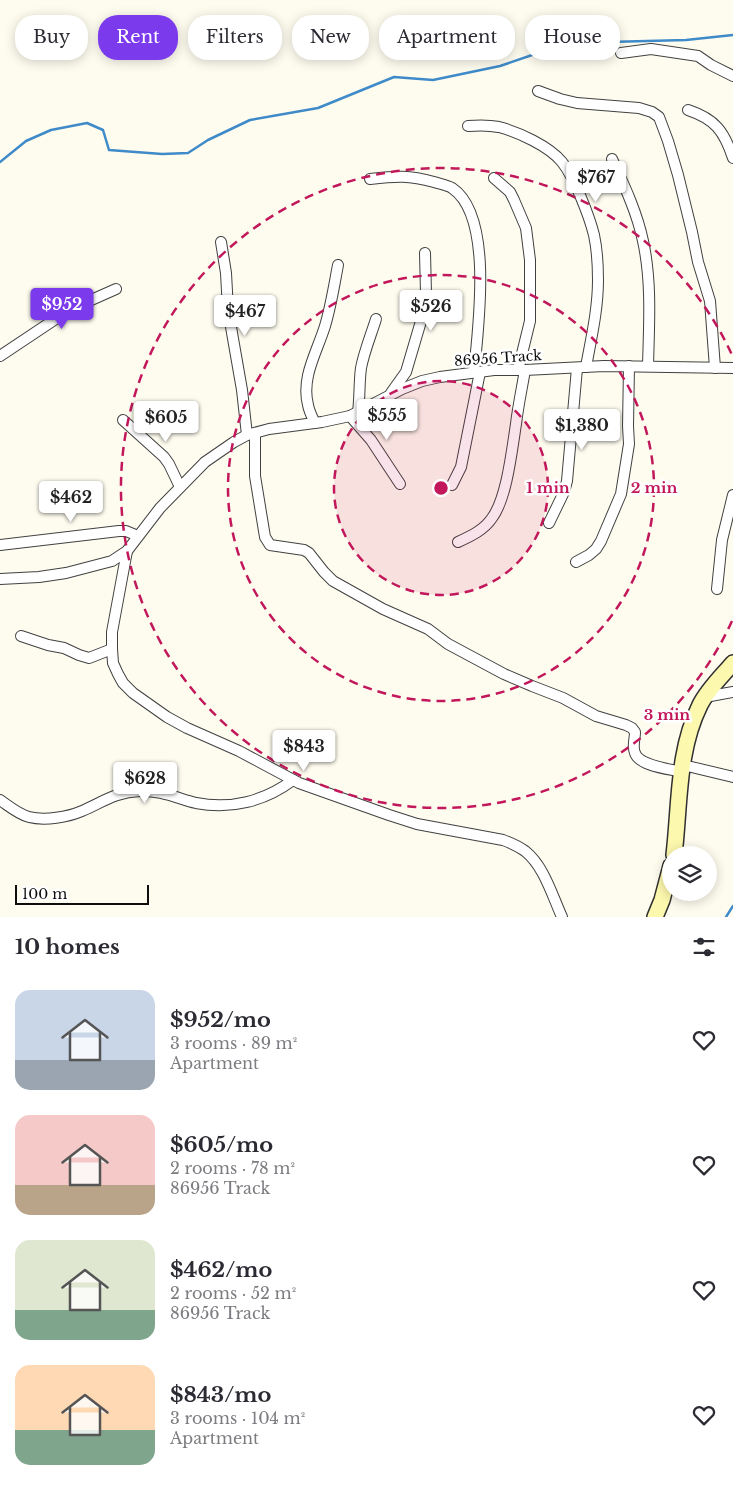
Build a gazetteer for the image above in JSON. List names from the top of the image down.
{
  "streets": {
    "street": ["86956 Track"]
  },
  "scale_bar": "100 m",
  "page": {
    "chip": [
      "Buy",
      "Rent",
      "Filters",
      "New",
      "Apartment",
      "House"
    ],
    "price": [
      "$767",
      "$952",
      "$526",
      "$467",
      "$555",
      "$605",
      "$1,380",
      "$462",
      "$843",
      "$628"
    ],
    "scale": "100 m",
    "heading": "10 homes",
    "list": [
      {
        "name": "$952/mo",
        "note": "3 rooms · 89 m² · Apartment"
      },
      {
        "name": "$605/mo",
        "note": "2 rooms · 78 m² · 86956 Track"
      },
      {
        "name": "$462/mo",
        "note": "2 rooms · 52 m² · 86956 Track"
      },
      {
        "name": "$843/mo",
        "note": "3 rooms · 104 m² · Apartment"
      }
    ]
  },
  "rings": ["1 min", "2 min", "3 min"]
}
